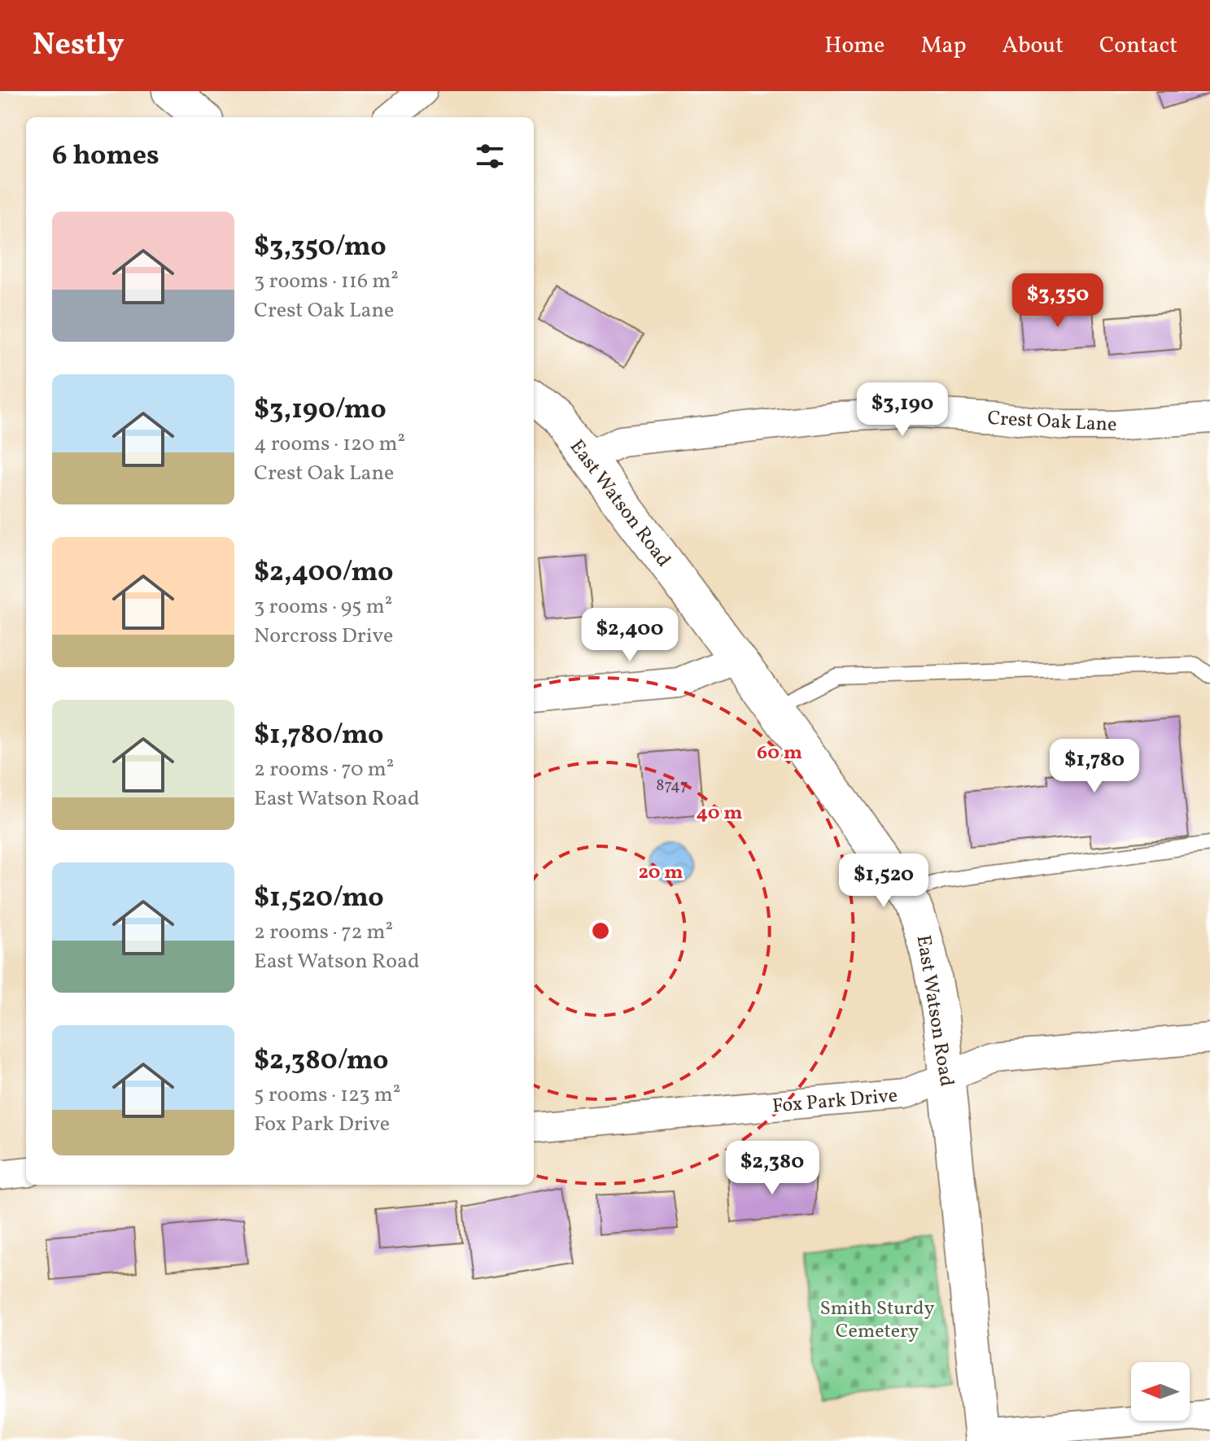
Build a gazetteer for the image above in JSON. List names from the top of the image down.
{
  "streets": {
    "street": ["Crest Oak Lane", "East Watson Road", "Fox Park Drive"]
  },
  "crossings": [
    ["Crest Oak Lane", "East Watson Road"],
    ["East Watson Road", "Fox Park Drive"]
  ],
  "parks": ["Smith Sturdy Cemetery"],
  "house_numbers": ["8747"],
  "north": "left",
  "page": {
    "header": "Nestly",
    "nav": [
      "Home",
      "Map",
      "About",
      "Contact"
    ],
    "heading": "6 homes",
    "list": [
      {
        "name": "$3,350/mo",
        "note": "3 rooms · 116 m² · Crest Oak Lane"
      },
      {
        "name": "$3,190/mo",
        "note": "4 rooms · 120 m² · Crest Oak Lane"
      },
      {
        "name": "$2,400/mo",
        "note": "3 rooms · 95 m² · Norcross Drive"
      },
      {
        "name": "$1,780/mo",
        "note": "2 rooms · 70 m² · East Watson Road"
      },
      {
        "name": "$1,520/mo",
        "note": "2 rooms · 72 m² · East Watson Road"
      },
      {
        "name": "$2,380/mo",
        "note": "5 rooms · 123 m² · Fox Park Drive"
      }
    ],
    "price": [
      "$3,350",
      "$3,190",
      "$2,400",
      "$1,780",
      "$1,520",
      "$2,380"
    ]
  },
  "rings": ["60 m", "40 m", "20 m"]
}
